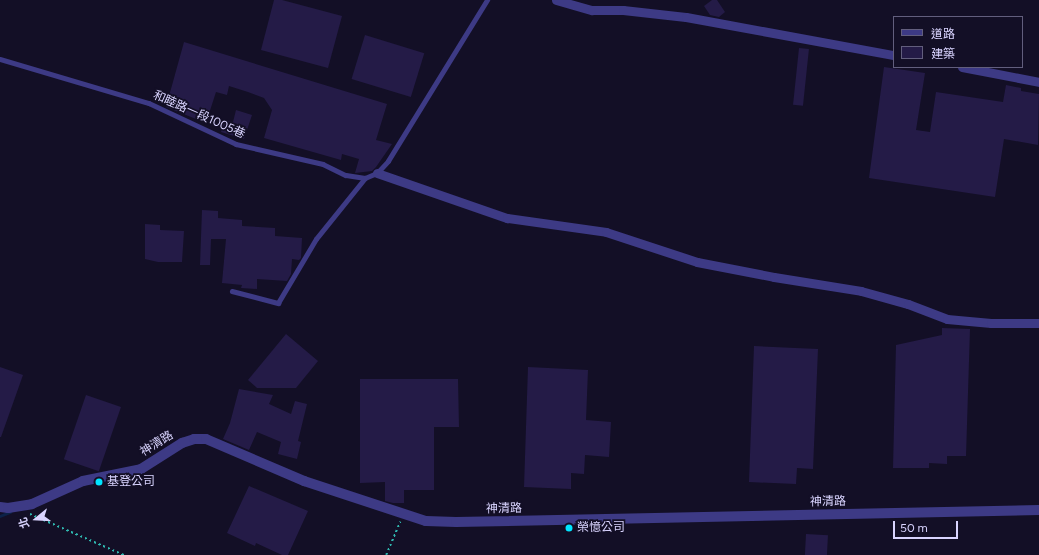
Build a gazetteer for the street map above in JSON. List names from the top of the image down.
{
  "streets": {
    "street": ["神清路"],
    "lane": ["和睦路一段1005巷"]
  },
  "places": ["基登公司", "榮憶公司"],
  "legend": ["道路", "建築"],
  "scale_bar": "50 m",
  "north": "left"
}
